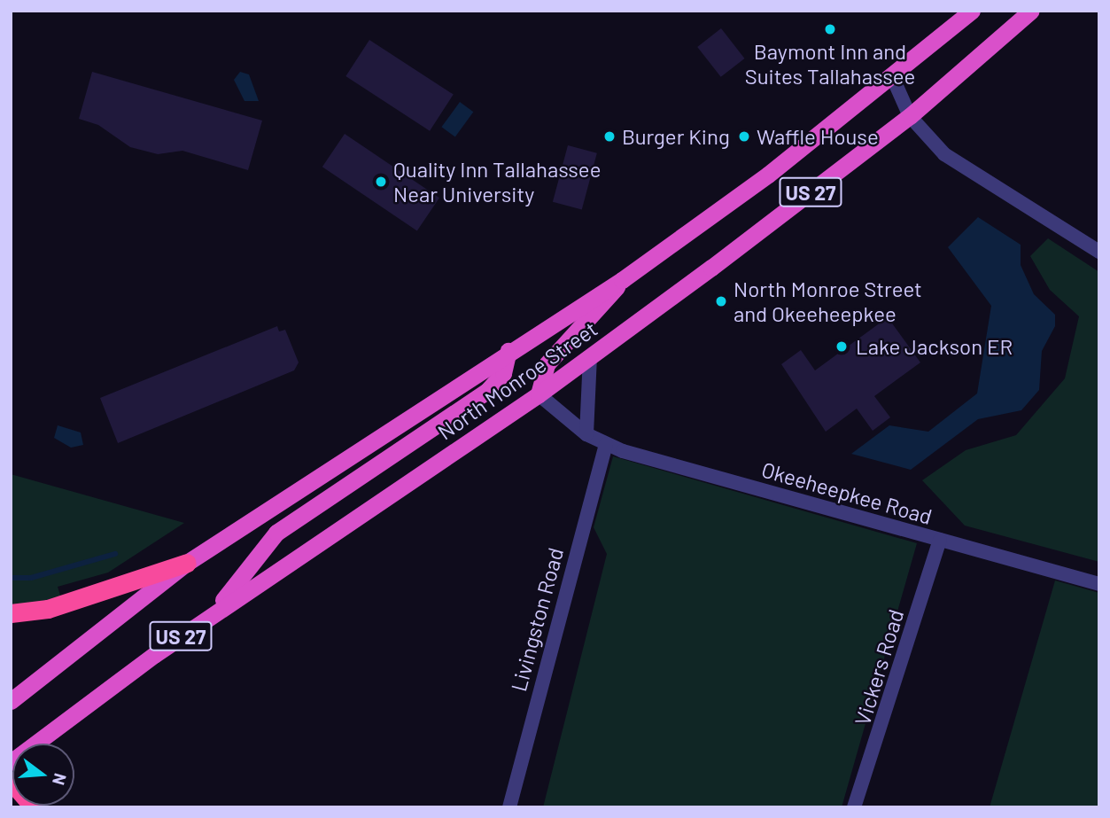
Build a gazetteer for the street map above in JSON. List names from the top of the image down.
{
  "streets": {
    "highway": ["US 27", "North Monroe Street"],
    "street": ["Okeeheepkee Road", "Livingston Road", "Vickers Road"]
  },
  "crossings": [
    ["North Monroe Street", "Okeeheepkee Road"],
    ["Okeeheepkee Road", "Livingston Road"],
    ["Okeeheepkee Road", "Vickers Road"]
  ],
  "places": [
    "Baymont Inn and Suites Tallahassee",
    "Burger King",
    "Waffle House",
    "Quality Inn Tallahassee Near University",
    "North Monroe Street and Okeeheepkee",
    "Lake Jackson ER"
  ],
  "north": "right"
}
